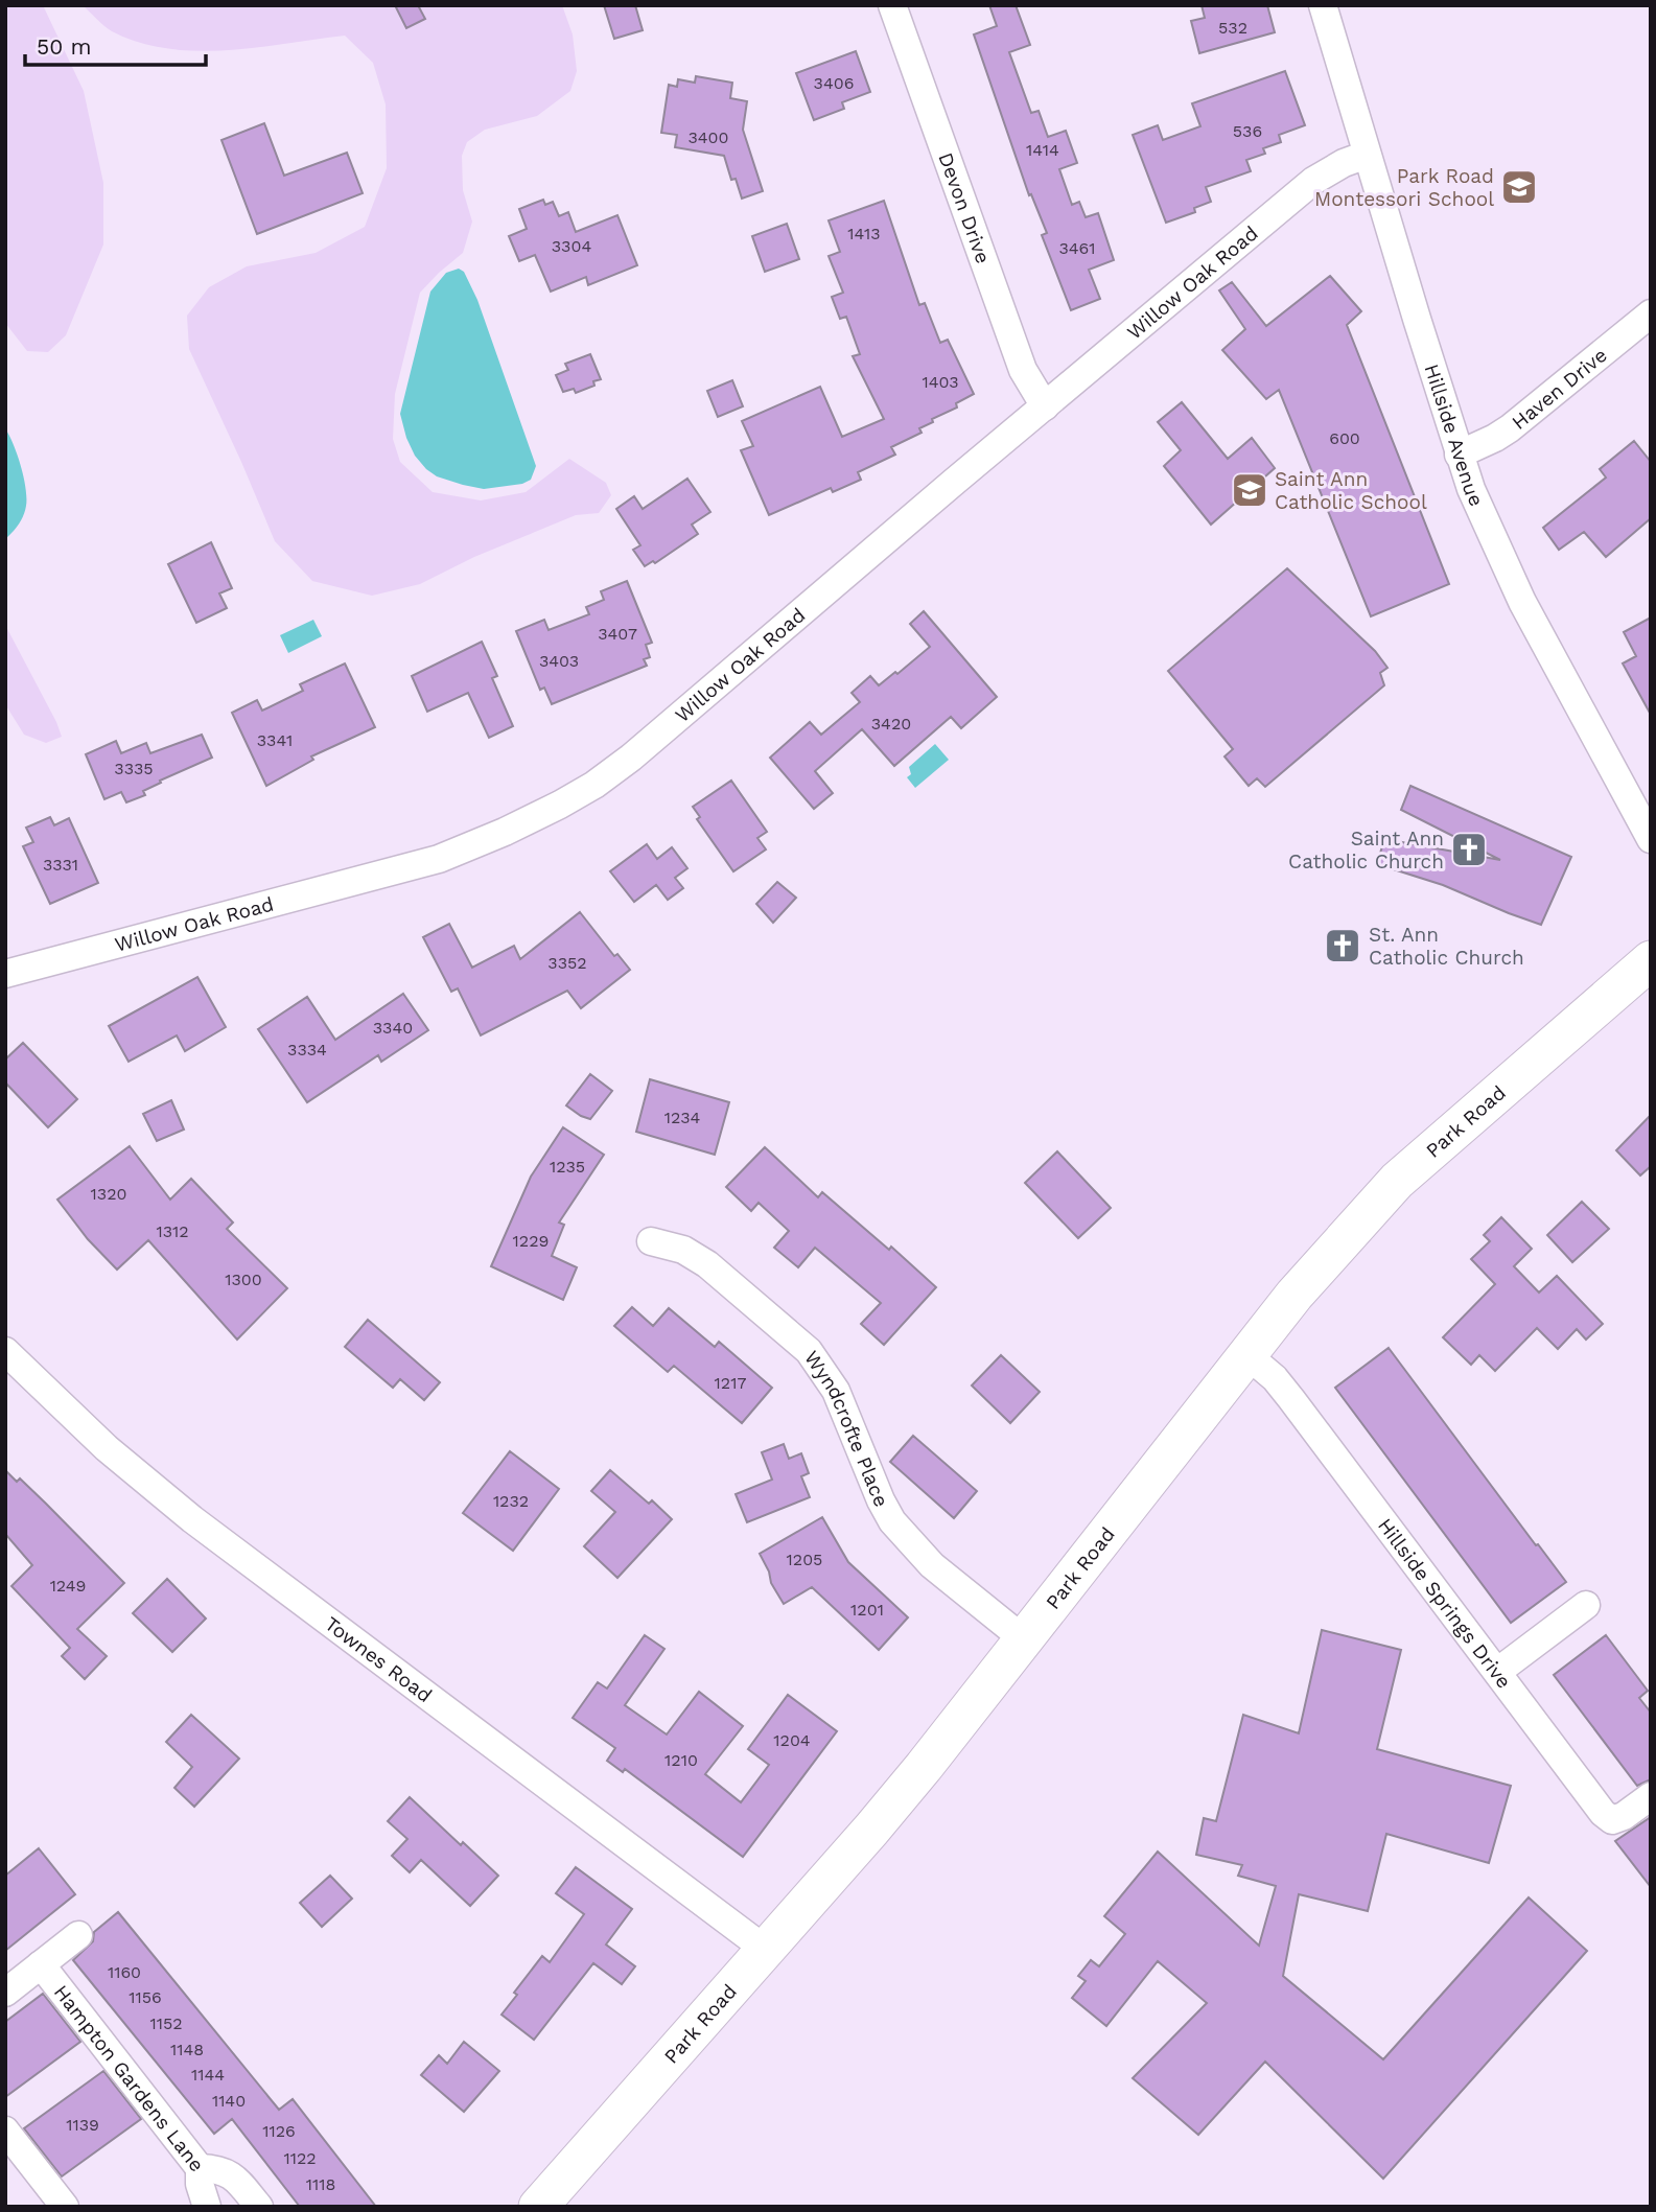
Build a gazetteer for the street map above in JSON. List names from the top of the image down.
{
  "streets": {
    "main road": ["Park Road"],
    "street": [
      "Devon Drive",
      "Willow Oak Road",
      "Haven Drive",
      "Hillside Avenue",
      "Wyndcrofte Place",
      "Hillside Springs Drive",
      "Townes Road",
      "Hampton Gardens Lane"
    ]
  },
  "crossings": [
    ["Devon Drive", "Willow Oak Road"],
    ["Willow Oak Road", "Hillside Avenue"],
    ["Haven Drive", "Hillside Avenue"],
    ["Park Road", "Wyndcrofte Place"],
    ["Park Road", "Hillside Springs Drive"],
    ["Park Road", "Townes Road"]
  ],
  "places": {
    "school or university": ["Park Road Montessori School", "Saint Ann Catholic School"],
    "church": ["Saint Ann Catholic Church", "St. Ann Catholic Church"]
  },
  "house_numbers": [
    "532",
    "3406",
    "536",
    "3400",
    "1414",
    "1413",
    "3304",
    "3461",
    "1403",
    "600",
    "3407",
    "3403",
    "3420",
    "3341",
    "3335",
    "3331",
    "3352",
    "3340",
    "3334",
    "1234",
    "1235",
    "1320",
    "1312",
    "1229",
    "1300",
    "1217",
    "1232",
    "1205",
    "1249",
    "1201",
    "1204",
    "1210",
    "1160",
    "1156",
    "1152",
    "1148",
    "1144",
    "1140",
    "1139",
    "1126",
    "1122",
    "1118"
  ],
  "scale_bar": "50 m"
}
